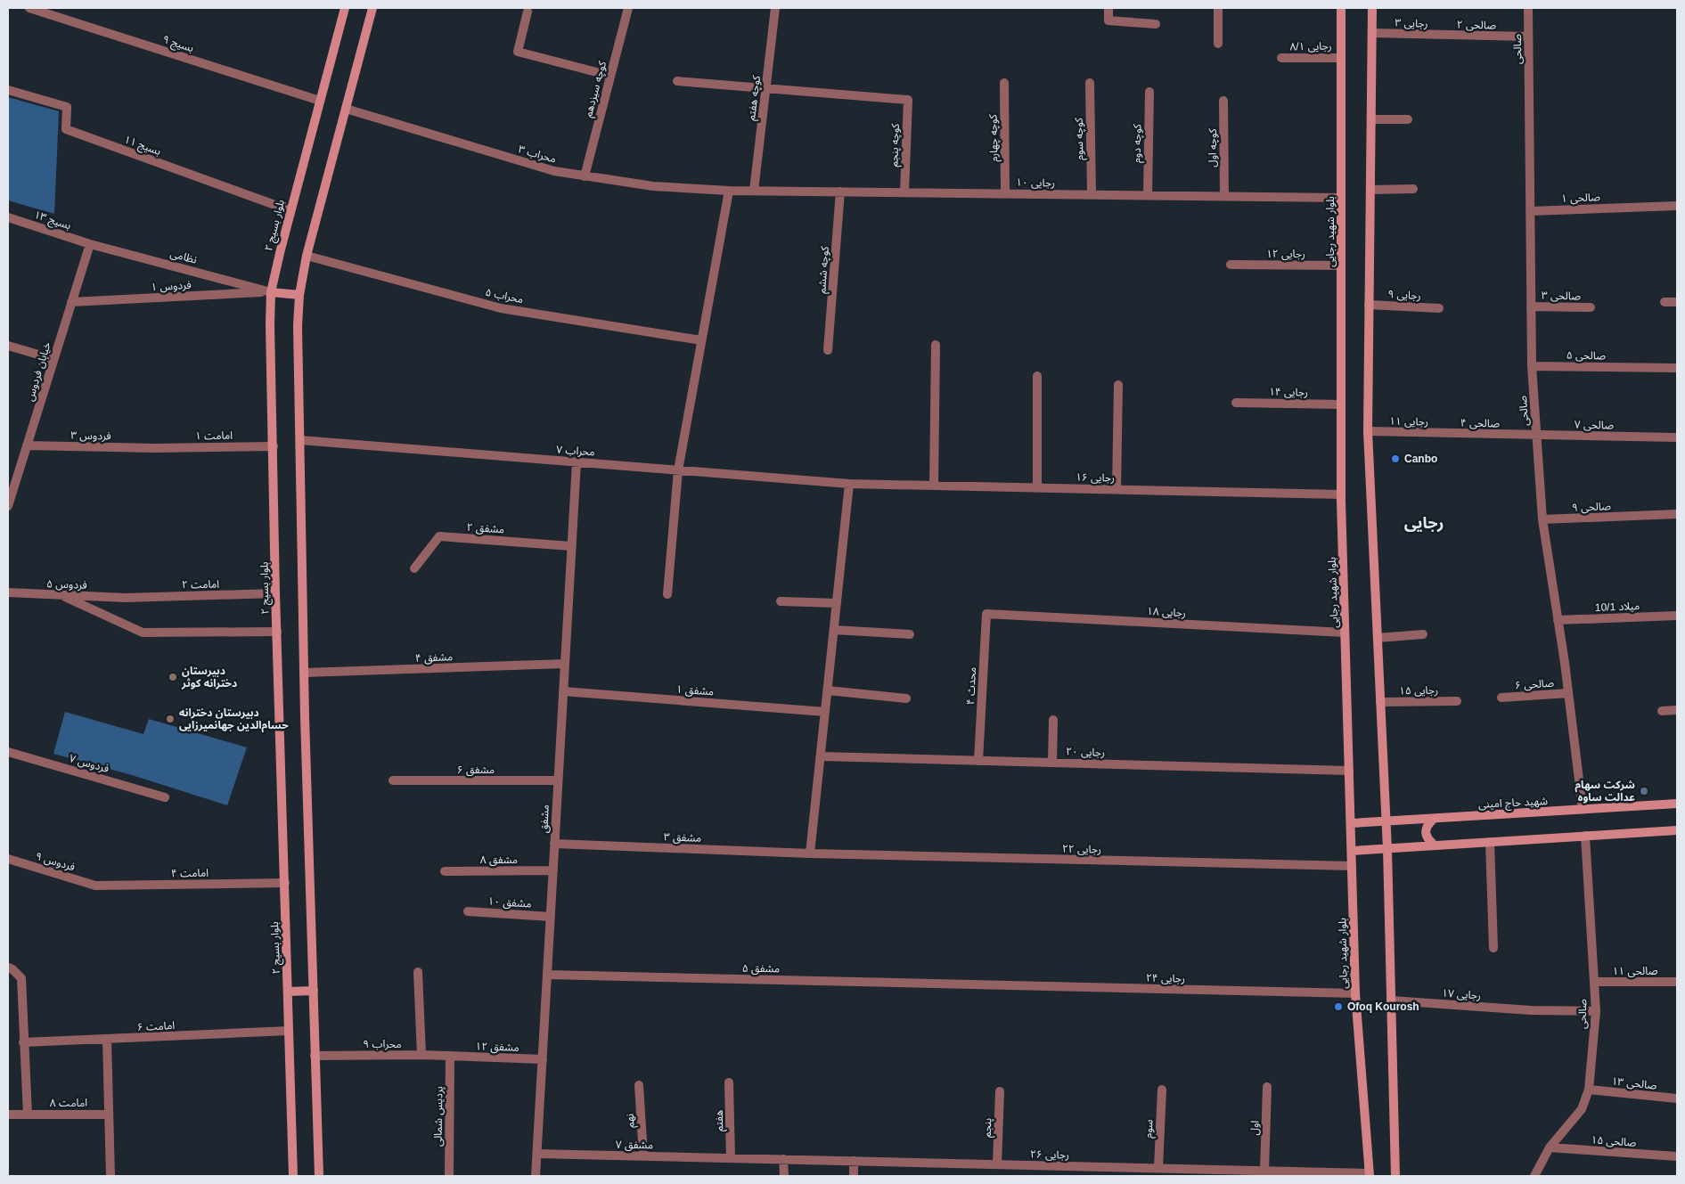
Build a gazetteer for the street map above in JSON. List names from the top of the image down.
{
  "streets": {
    "main road": ["بلوار بسیج ۲", "بلوار شهید رجایی", "شهید حاج امینی"],
    "street": [
      "رجایی ۳",
      "صالحی ۲",
      "۹ بسیج",
      "رجایی ۸/۱",
      "صالحی",
      "کوچه سیزدهم",
      "کوچه هفتم",
      "کوچه چهارم",
      "کوچه سوم",
      "کوچه دوم",
      "۱۱ بسیج",
      "کوچه پنجم",
      "کوچه اول",
      "محراب ۳",
      "رجایی ۱۰",
      "صالحی ۱",
      "۱۳ بسیج",
      "رجایی ۱۲",
      "نظامی",
      "کوچه ششم",
      "فردوس ۱",
      "رجایی ۹",
      "محراب ۵",
      "صالحی ۳",
      "صالحی ۵",
      "خیابان فردوس",
      "رجایی ۱۴",
      "رجایی ۱۱",
      "صالحی ۴",
      "صالحی ۷",
      "فردوس ۳",
      "امامت ۱",
      "محراب ۷",
      "رجایی ۱۶",
      "صالحی ۹",
      "مشفق ۲",
      "فردوس ۵",
      "امامت ۲",
      "میلاد 10/1",
      "رجایی ۱۸",
      "مشفق ۴",
      "صالحی ۶",
      "محدث ۴",
      "مشفق ۱",
      "رجایی ۱۵",
      "رجایی ۲۰",
      "فردوس ۷",
      "مشفق ۶",
      "مشفق",
      "مشفق ۳",
      "رجایی ۲۲",
      "مشفق ۸",
      "فردوس ۹",
      "امامت ۴",
      "مشفق ۱۰",
      "مشفق ۵",
      "صالحی ۱۱",
      "رجایی ۲۴",
      "رجایی ۱۷",
      "امامت ۶",
      "محراب ۹",
      "مشفق ۱۲",
      "صالحی ۱۳",
      "امامت ۸",
      "پردیس شمالی",
      "نهم",
      "هفتم",
      "پنجم",
      "اول",
      "سوم",
      "صالحی ۱۵",
      "مشفق ۷",
      "رجایی ۲۶"
    ]
  },
  "crossings": [
    ["رجایی ۳", "صالحی ۲"],
    ["صالحی ۲", "صالحی"],
    ["۹ بسیج", "بلوار بسیج ۲"],
    ["رجایی ۸/۱", "بلوار شهید رجایی"],
    ["صالحی", "صالحی ۱"],
    ["صالحی", "صالحی ۳"],
    ["صالحی", "صالحی ۵"],
    ["صالحی", "صالحی ۴"],
    ["صالحی", "صالحی ۷"],
    ["صالحی", "صالحی ۹"],
    ["صالحی", "میلاد 10/1"],
    ["صالحی", "صالحی ۶"],
    ["صالحی", "شهید حاج امینی"],
    ["صالحی", "صالحی ۱۱"],
    ["صالحی", "رجایی ۱۷"],
    ["صالحی", "صالحی ۱۳"],
    ["صالحی", "صالحی ۱۵"],
    ["کوچه سیزدهم", "محراب ۳"],
    ["کوچه هفتم", "کوچه پنجم"],
    ["کوچه هفتم", "رجایی ۱۰"],
    ["کوچه چهارم", "رجایی ۱۰"],
    ["کوچه سوم", "رجایی ۱۰"],
    ["کوچه دوم", "رجایی ۱۰"],
    ["۱۱ بسیج", "بلوار بسیج ۲"],
    ["کوچه پنجم", "رجایی ۱۰"],
    ["کوچه اول", "رجایی ۱۰"],
    ["محراب ۳", "رجایی ۱۰"],
    ["رجایی ۱۰", "بلوار شهید رجایی"],
    ["رجایی ۱۰", "کوچه ششم"],
    ["۱۳ بسیج", "نظامی"],
    ["۱۳ بسیج", "خیابان فردوس"],
    ["بلوار بسیج ۲", "نظامی"],
    ["بلوار بسیج ۲", "فردوس ۱"],
    ["بلوار بسیج ۲", "امامت ۱"],
    ["بلوار بسیج ۲", "امامت ۲"],
    ["بلوار بسیج ۲", "امامت ۴"],
    ["بلوار بسیج ۲", "امامت ۶"],
    ["بلوار شهید رجایی", "رجایی ۱۲"],
    ["بلوار شهید رجایی", "رجایی ۱۴"],
    ["بلوار شهید رجایی", "رجایی ۱۶"],
    ["بلوار شهید رجایی", "رجایی ۱۸"],
    ["بلوار شهید رجایی", "رجایی ۲۰"],
    ["بلوار شهید رجایی", "شهید حاج امینی"],
    ["بلوار شهید رجایی", "رجایی ۲۲"],
    ["بلوار شهید رجایی", "رجایی ۲۴"],
    ["بلوار شهید رجایی", "رجایی ۲۶"],
    ["نظامی", "فردوس ۱"],
    ["نظامی", "خیابان فردوس"],
    ["فردوس ۱", "خیابان فردوس"],
    ["خیابان فردوس", "فردوس ۳"],
    ["رجایی ۱۱", "صالحی ۴"],
    ["صالحی ۴", "صالحی ۷"],
    ["فردوس ۳", "امامت ۱"],
    ["محراب ۷", "رجایی ۱۶"],
    ["محراب ۷", "مشفق"],
    ["مشفق ۲", "مشفق"],
    ["فردوس ۵", "امامت ۲"],
    ["رجایی ۱۸", "محدث ۴"],
    ["مشفق ۴", "مشفق"],
    ["محدث ۴", "رجایی ۲۰"],
    ["مشفق ۱", "مشفق"],
    ["مشفق ۶", "مشفق"],
    ["مشفق", "مشفق ۳"],
    ["مشفق", "مشفق ۸"],
    ["مشفق", "مشفق ۱۰"],
    ["مشفق", "مشفق ۵"],
    ["مشفق", "مشفق ۱۲"],
    ["مشفق", "مشفق ۷"],
    ["مشفق ۳", "رجایی ۲۲"],
    ["فردوس ۹", "امامت ۴"],
    ["مشفق ۵", "رجایی ۲۴"],
    ["محراب ۹", "مشفق ۱۲"],
    ["محراب ۹", "پردیس شمالی"],
    ["مشفق ۱۲", "پردیس شمالی"],
    ["نهم", "مشفق ۷"],
    ["هفتم", "مشفق ۷"],
    ["هفتم", "رجایی ۲۶"],
    ["پنجم", "رجایی ۲۶"],
    ["اول", "رجایی ۲۶"],
    ["سوم", "رجایی ۲۶"],
    ["مشفق ۷", "رجایی ۲۶"]
  ],
  "districts": ["رجایی"],
  "places": [
    "Canbo",
    "دبیرستان دخترانه کوثر",
    "دبیرستان دخترانه حسام‌الدین جهانمیرزایی",
    "شرکت سهام عدالت ساوه",
    "Ofoq Kourosh"
  ]
}
